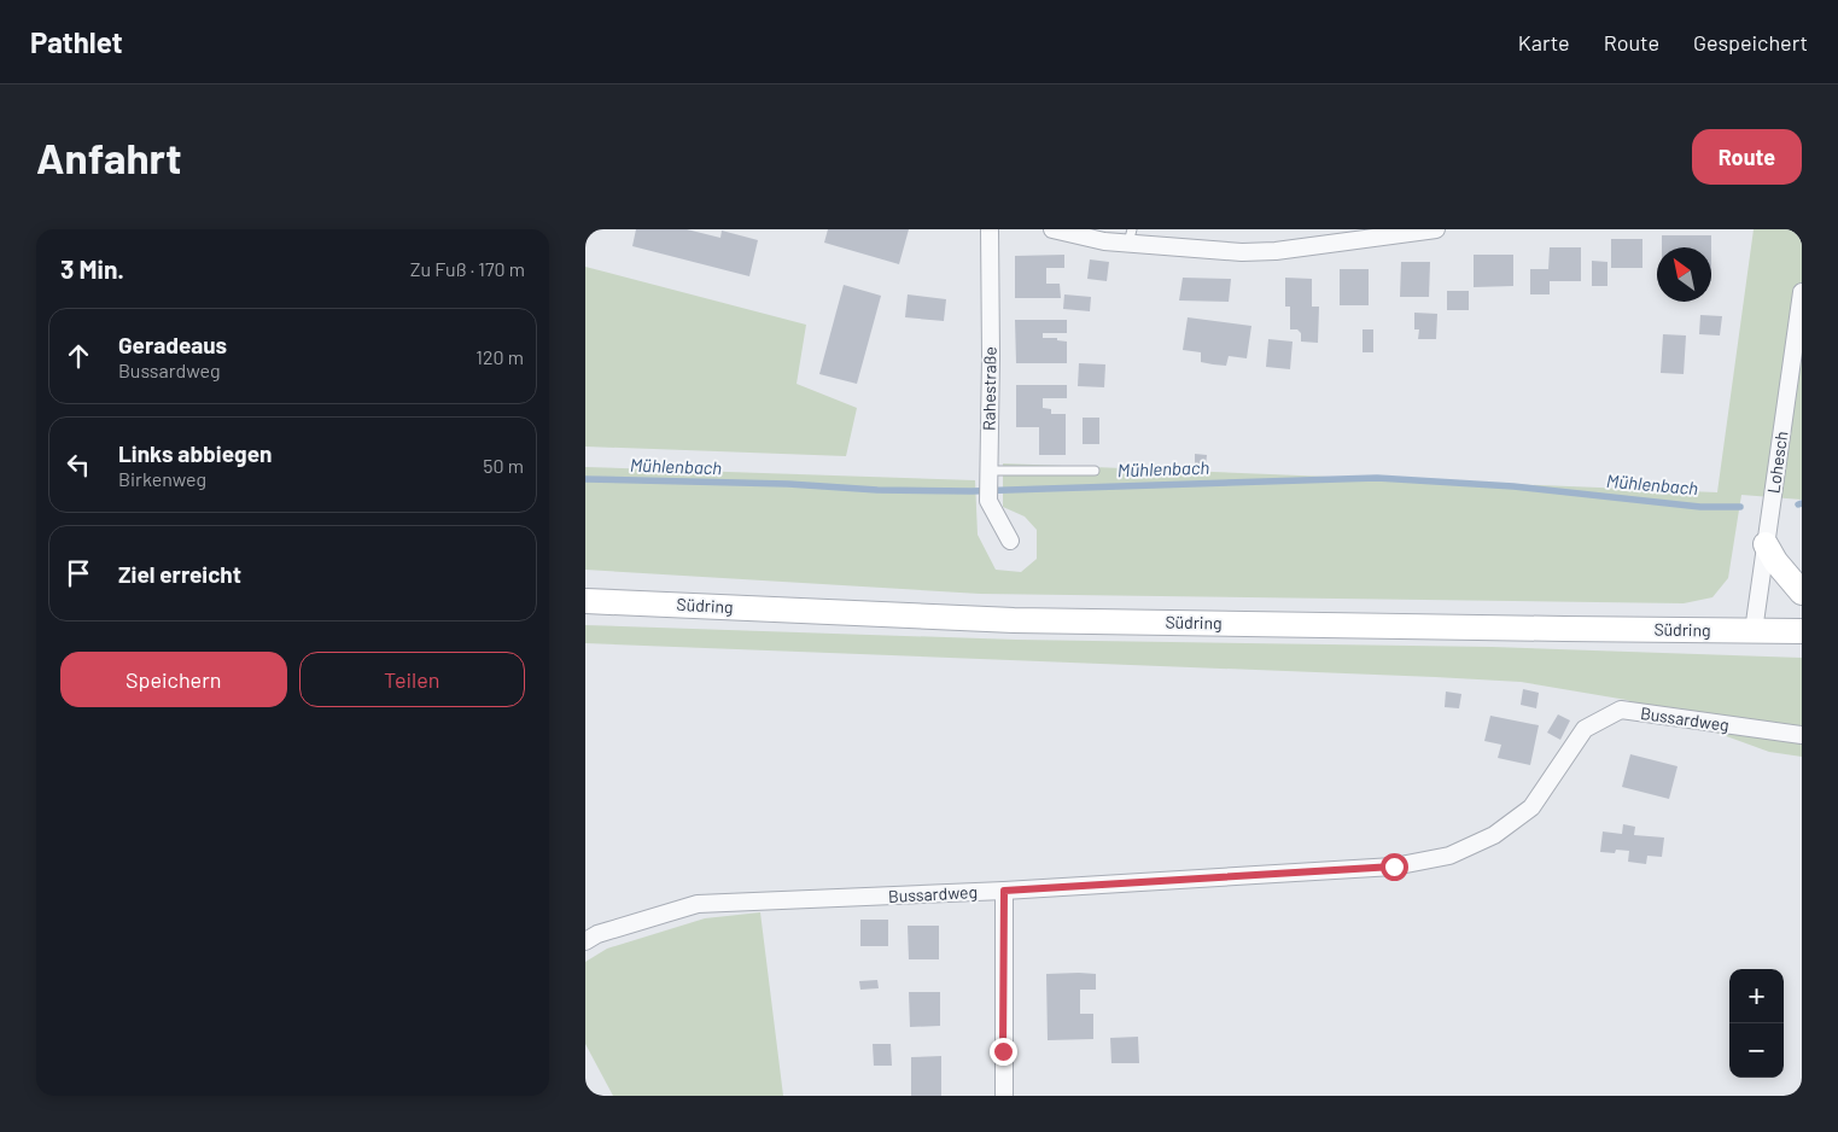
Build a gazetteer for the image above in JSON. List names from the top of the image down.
{
  "streets": {
    "main road": ["Südring"],
    "street": ["Rahestraße", "Lohesch", "Bussardweg"]
  },
  "crossings": [
    ["Lohesch", "Südring"]
  ],
  "water": ["Mühlenbach"],
  "north": "top left",
  "page": {
    "header": "Pathlet",
    "nav": ["Karte", "Route", "Gespeichert"],
    "buttons": [
      "Route",
      ["Speichern", "Teilen"]
    ],
    "title": "Anfahrt",
    "heading": ["3 Min.", "Zu Fuß · 170 m"],
    "list": [
      ["Geradeaus", "Bussardweg", "120 m"],
      ["Links abbiegen", "Birkenweg", "50 m"],
      "Ziel erreicht"
    ],
    "map_buttons": ["+", "−"]
  }
}
